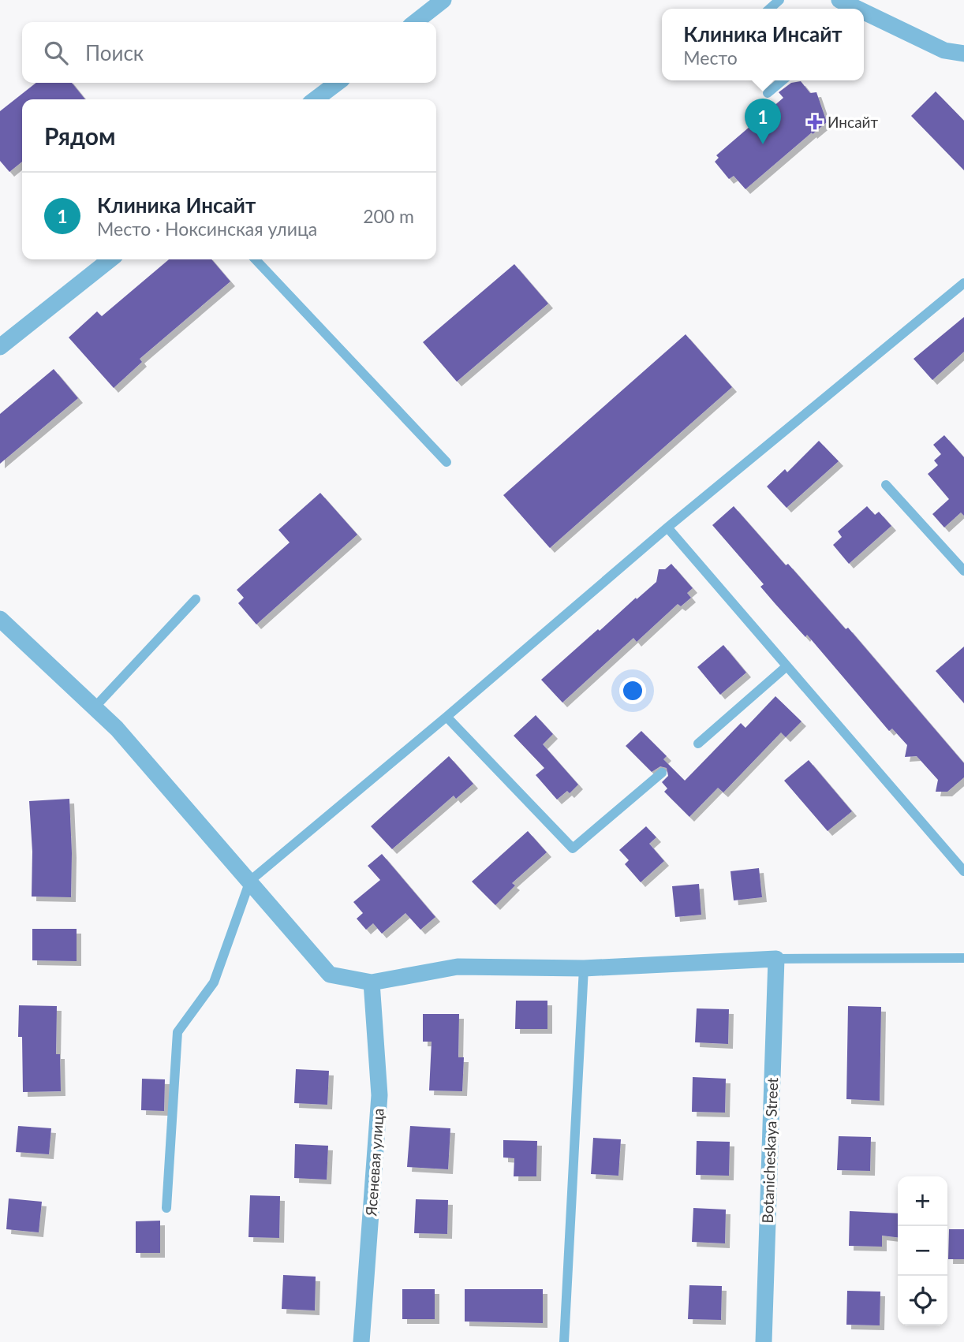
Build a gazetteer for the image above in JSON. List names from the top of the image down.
{
  "streets": {
    "street": ["Botanicheskaya Street", "Ясеневая улица"]
  },
  "places": {
    "health": ["Инсайт"]
  },
  "page": {
    "popup": ["Клиника Инсайт", "Место"],
    "search": "Поиск",
    "pins": "1",
    "heading": "Рядом",
    "list": [
      {
        "mark": "1",
        "name": "Клиника Инсайт",
        "note": "Место · Ноксинская улица",
        "value": "200 m"
      }
    ],
    "map_buttons": ["+", "−"]
  }
}
